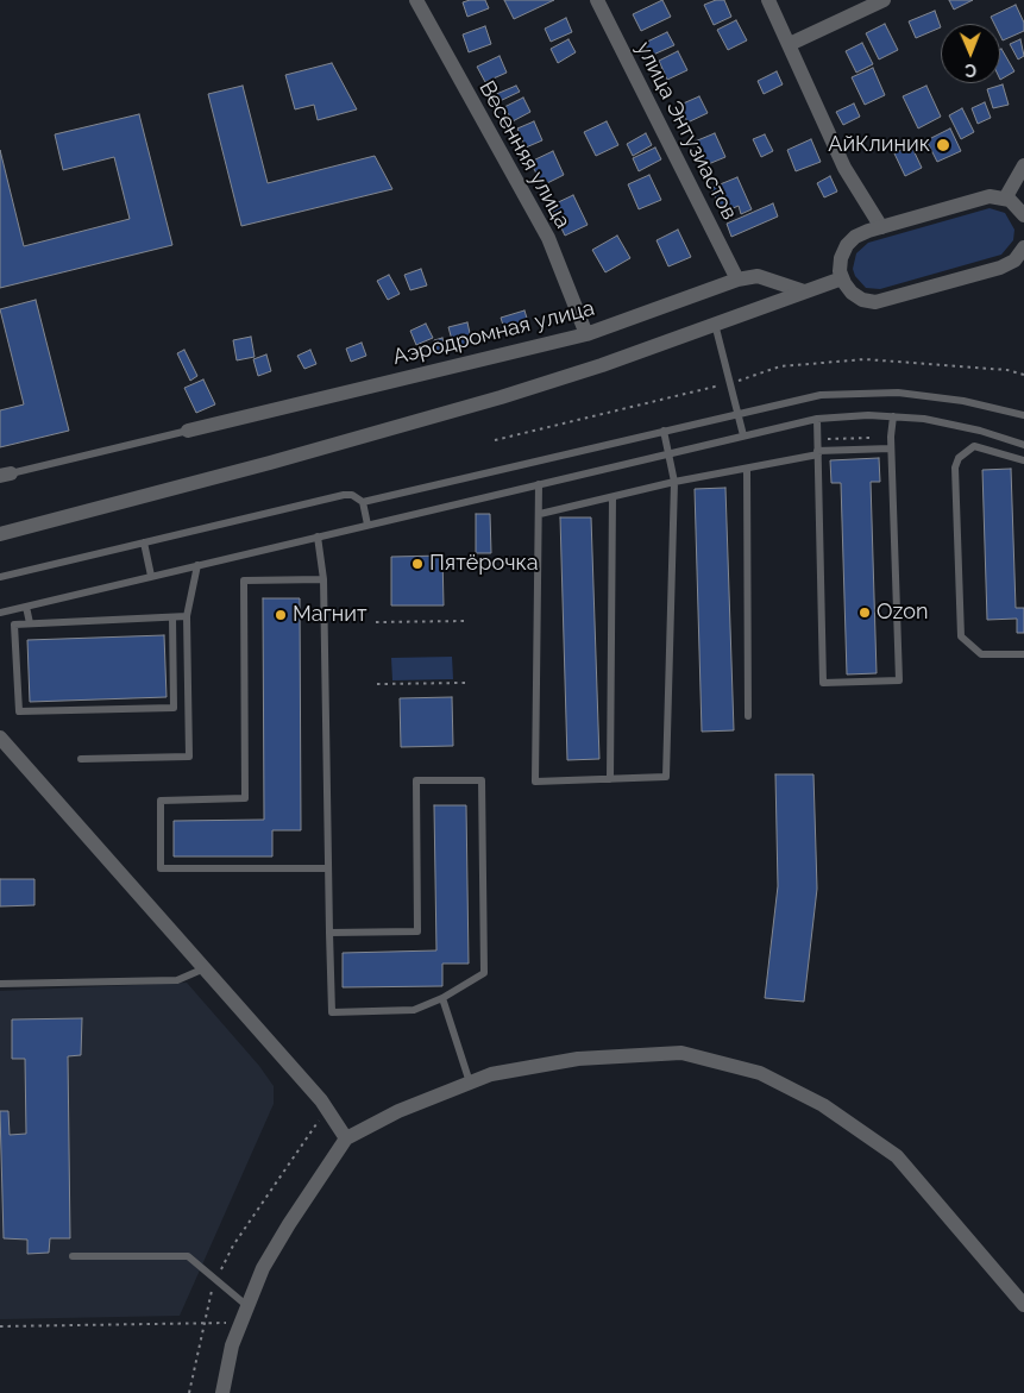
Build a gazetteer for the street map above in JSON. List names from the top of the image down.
{
  "streets": {
    "street": ["улица Энтузиастов", "Весенняя улица", "Аэродромная улица"]
  },
  "crossings": [
    ["улица Энтузиастов", "Аэродромная улица"],
    ["Весенняя улица", "Аэродромная улица"]
  ],
  "places": [
    "АйКлиник",
    "Пятёрочка",
    "Ozon",
    "Магнит"
  ],
  "north": "bottom"
}
